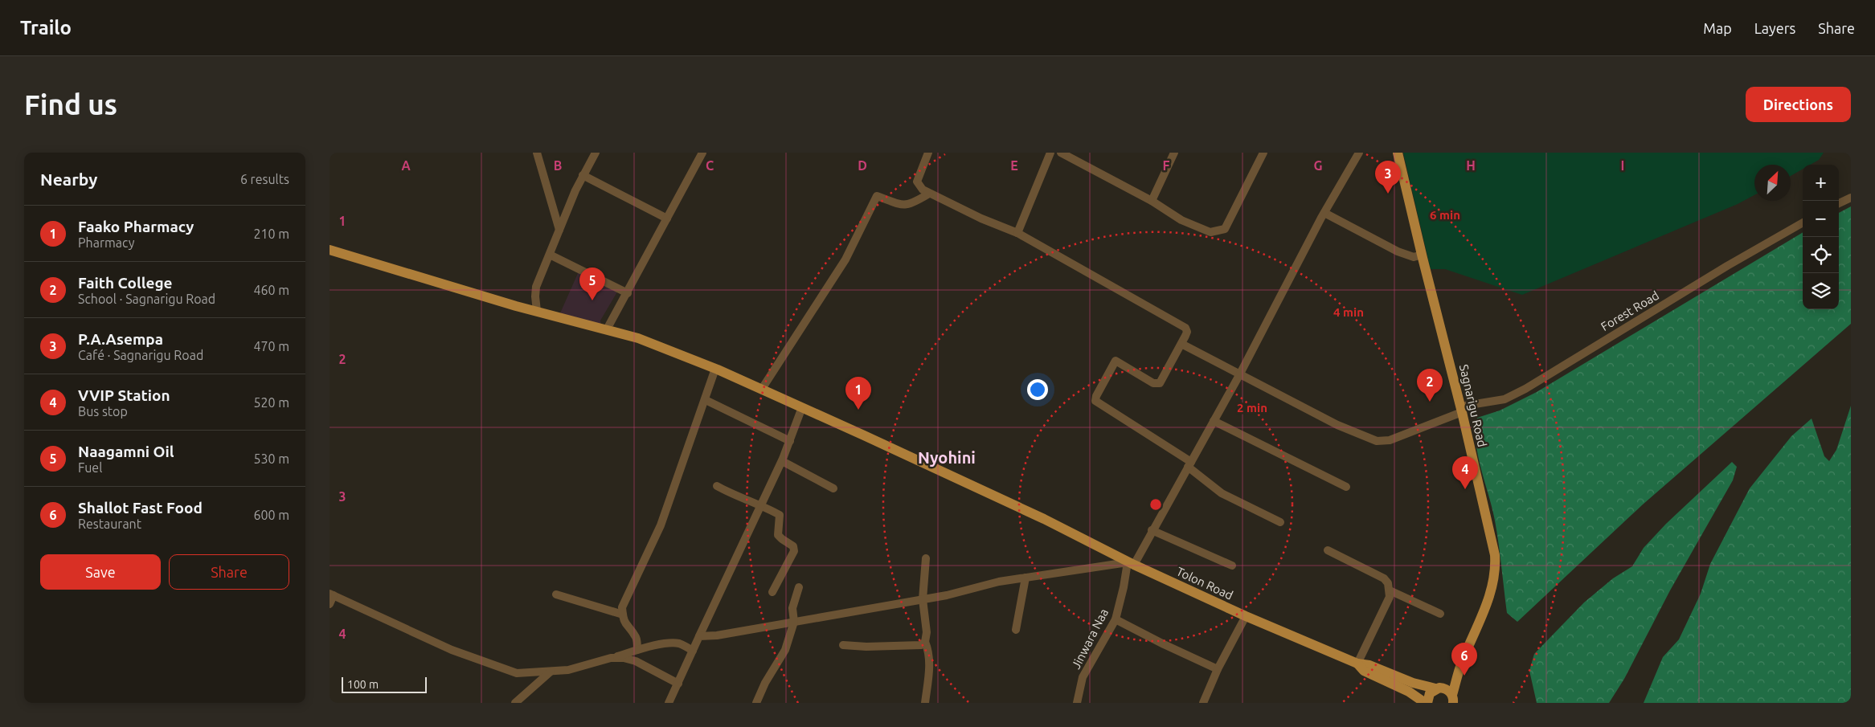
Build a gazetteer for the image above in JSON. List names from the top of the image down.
{
  "streets": {
    "main road": ["Sagnarigu Road", "Tolon Road"],
    "street": ["Forest Road", "Jinwara Naa"]
  },
  "crossings": [
    ["Forest Road", "Sagnarigu Road"],
    ["Forest Road", "Jinwara Naa"],
    ["Tolon Road", "Jinwara Naa"]
  ],
  "districts": ["Nyohini"],
  "scale_bar": "100 m",
  "north": "top right",
  "page": {
    "header": "Trailo",
    "nav": ["Map", "Layers", "Share"],
    "buttons": [
      "Directions",
      ["Save", "Share"]
    ],
    "title": "Find us",
    "heading": ["Nearby", "6 results"],
    "pins": [
      "3",
      "5",
      "2",
      "1",
      "4",
      "6"
    ],
    "map_buttons": ["+", "−"],
    "list": [
      {
        "mark": "1",
        "name": "Faako Pharmacy",
        "note": "Pharmacy",
        "value": "210 m"
      },
      {
        "mark": "2",
        "name": "Faith College",
        "note": "School · Sagnarigu Road",
        "value": "460 m"
      },
      {
        "mark": "3",
        "name": "P.A.Asempa",
        "note": "Café · Sagnarigu Road",
        "value": "470 m"
      },
      {
        "mark": "4",
        "name": "VVIP Station",
        "note": "Bus stop",
        "value": "520 m"
      },
      {
        "mark": "5",
        "name": "Naagamni Oil",
        "note": "Fuel",
        "value": "530 m"
      },
      {
        "mark": "6",
        "name": "Shallot Fast Food",
        "note": "Restaurant",
        "value": "600 m"
      }
    ],
    "scale": "100 m"
  },
  "grid": {
    "columns": [
      "A",
      "B",
      "C",
      "D",
      "E",
      "F",
      "G",
      "H",
      "I"
    ],
    "rows": [
      "1",
      "2",
      "3",
      "4"
    ]
  },
  "rings": ["6 min", "4 min", "2 min"]
}
